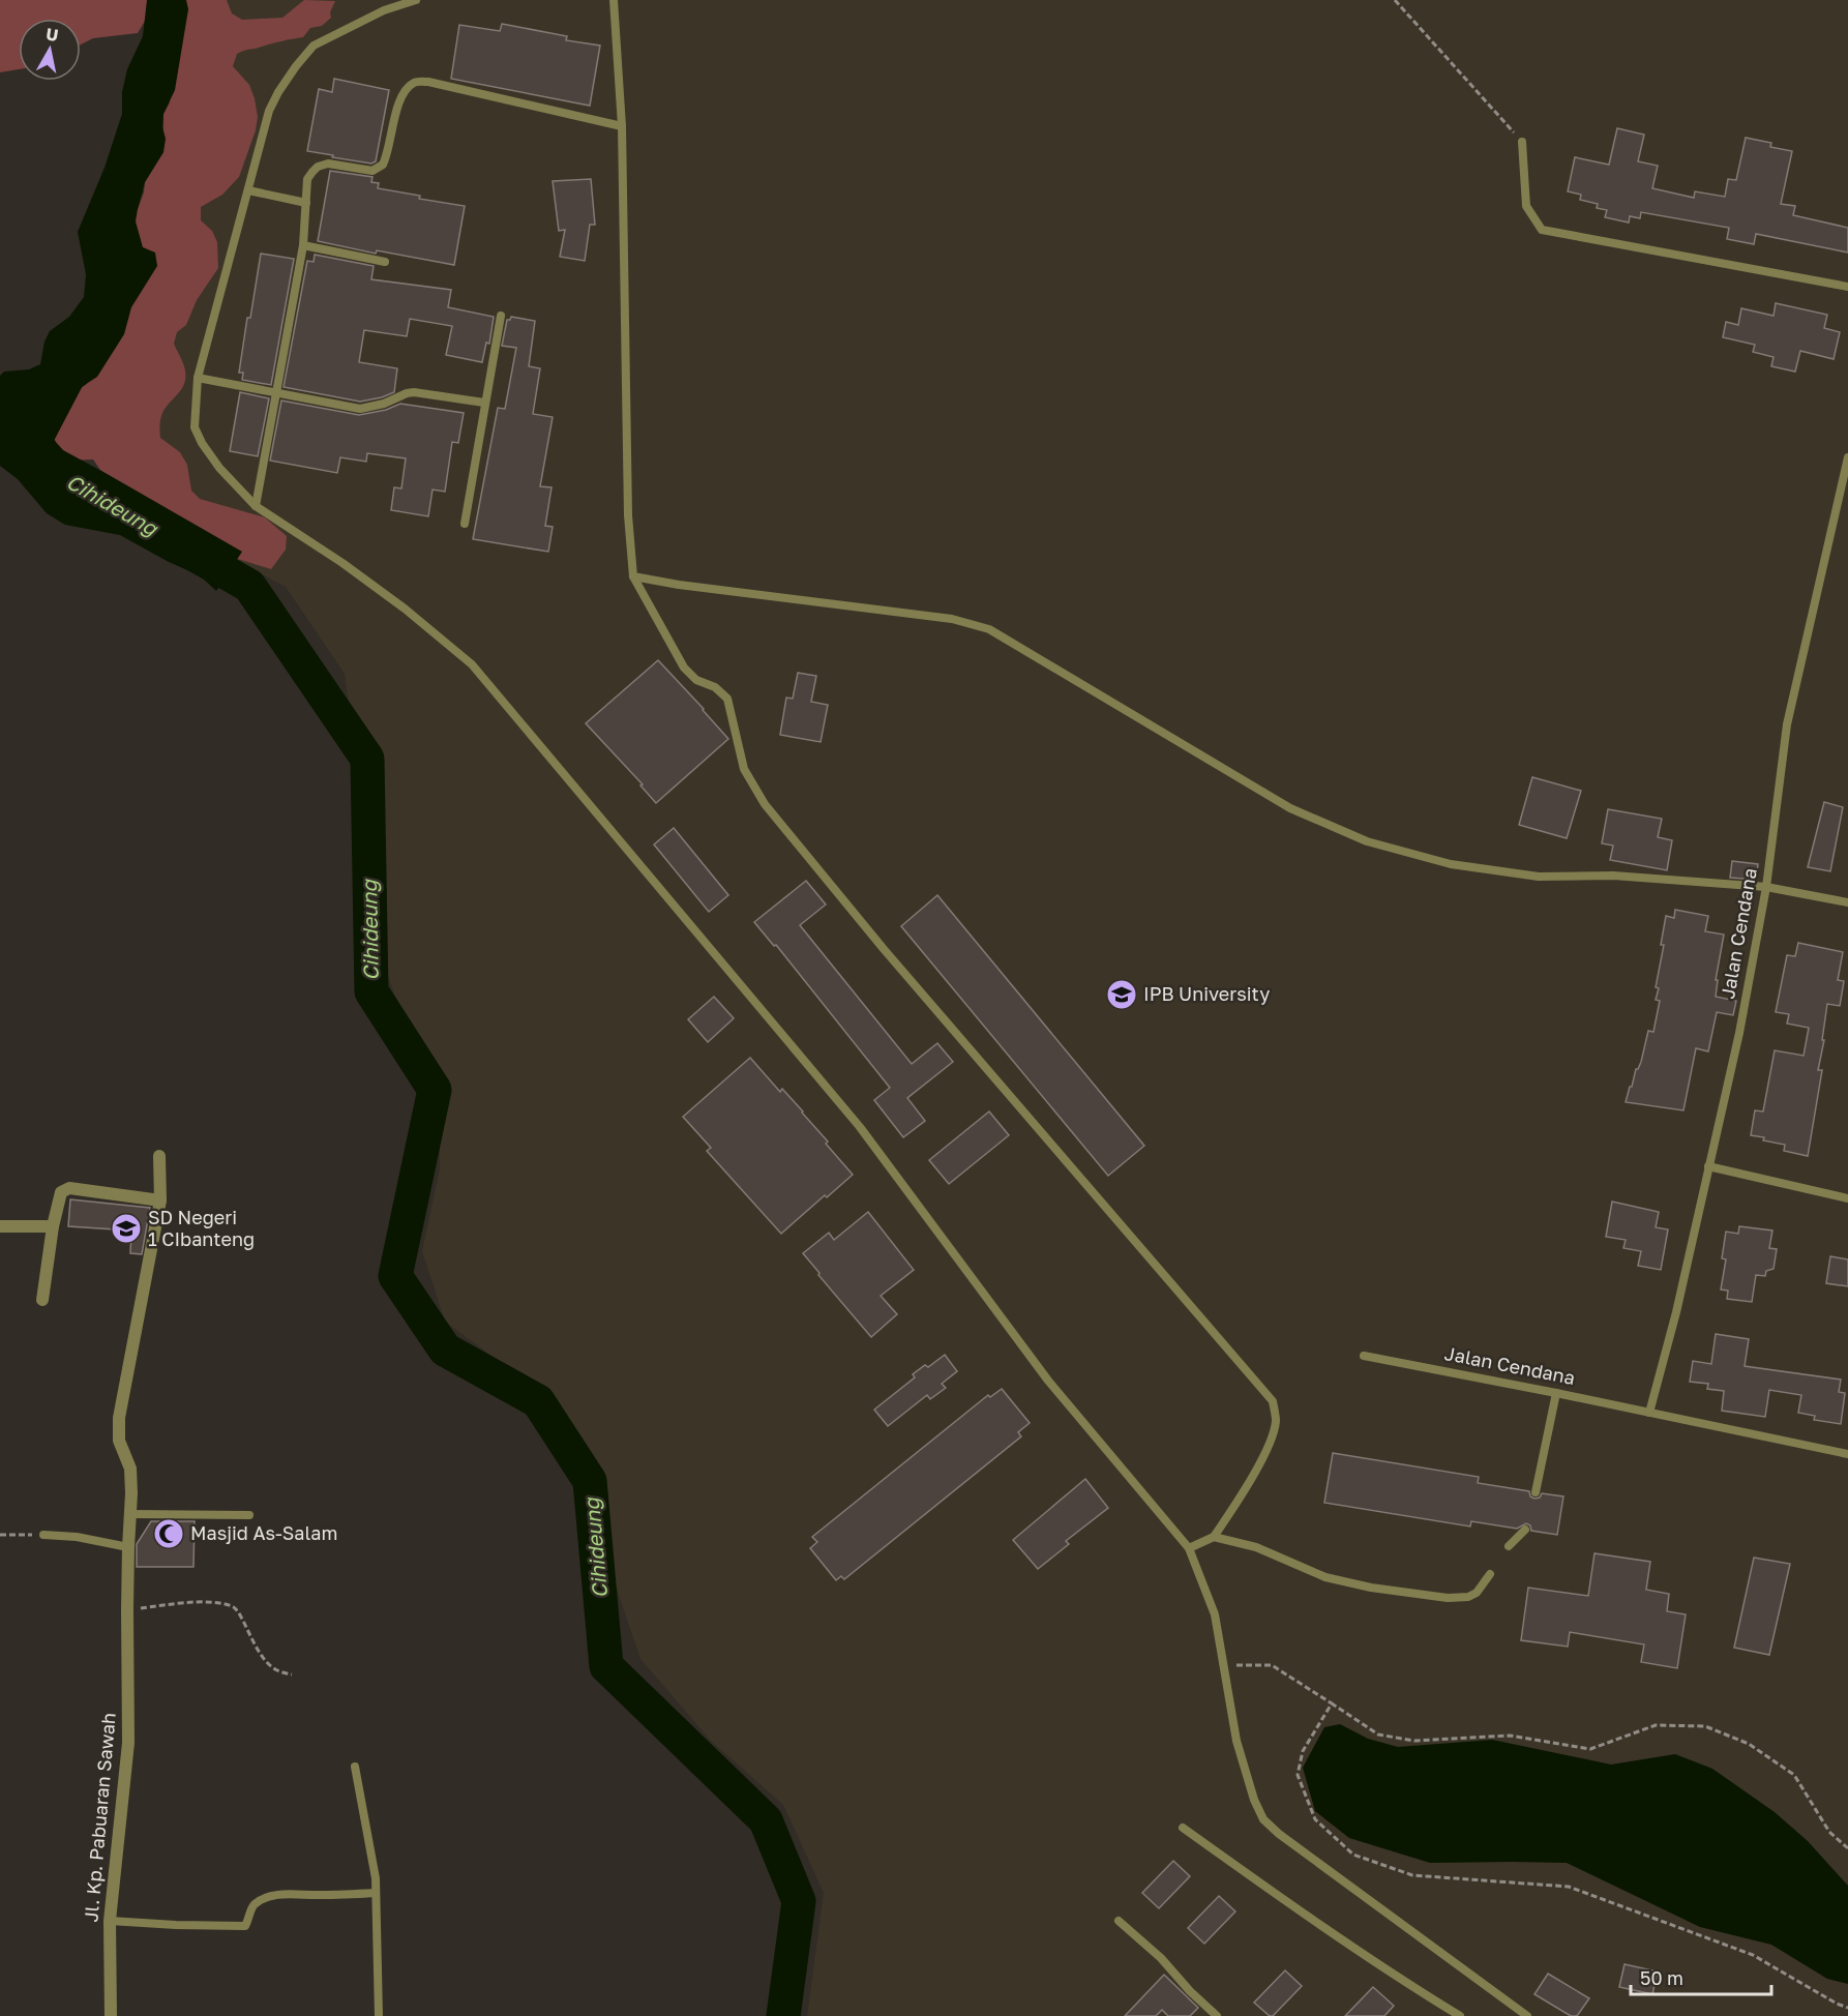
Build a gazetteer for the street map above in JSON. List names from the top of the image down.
{
  "streets": {
    "street": ["Jl. Kp. Pabuaran Sawah"],
    "lane": ["Jalan Cendana"]
  },
  "water": ["Cihideung"],
  "places": {
    "school or university": ["IPB University", "SD Negeri 1 CIbanteng"],
    "mosque": ["Masjid As-Salam"]
  },
  "scale_bar": "50 m",
  "north": "top"
}
